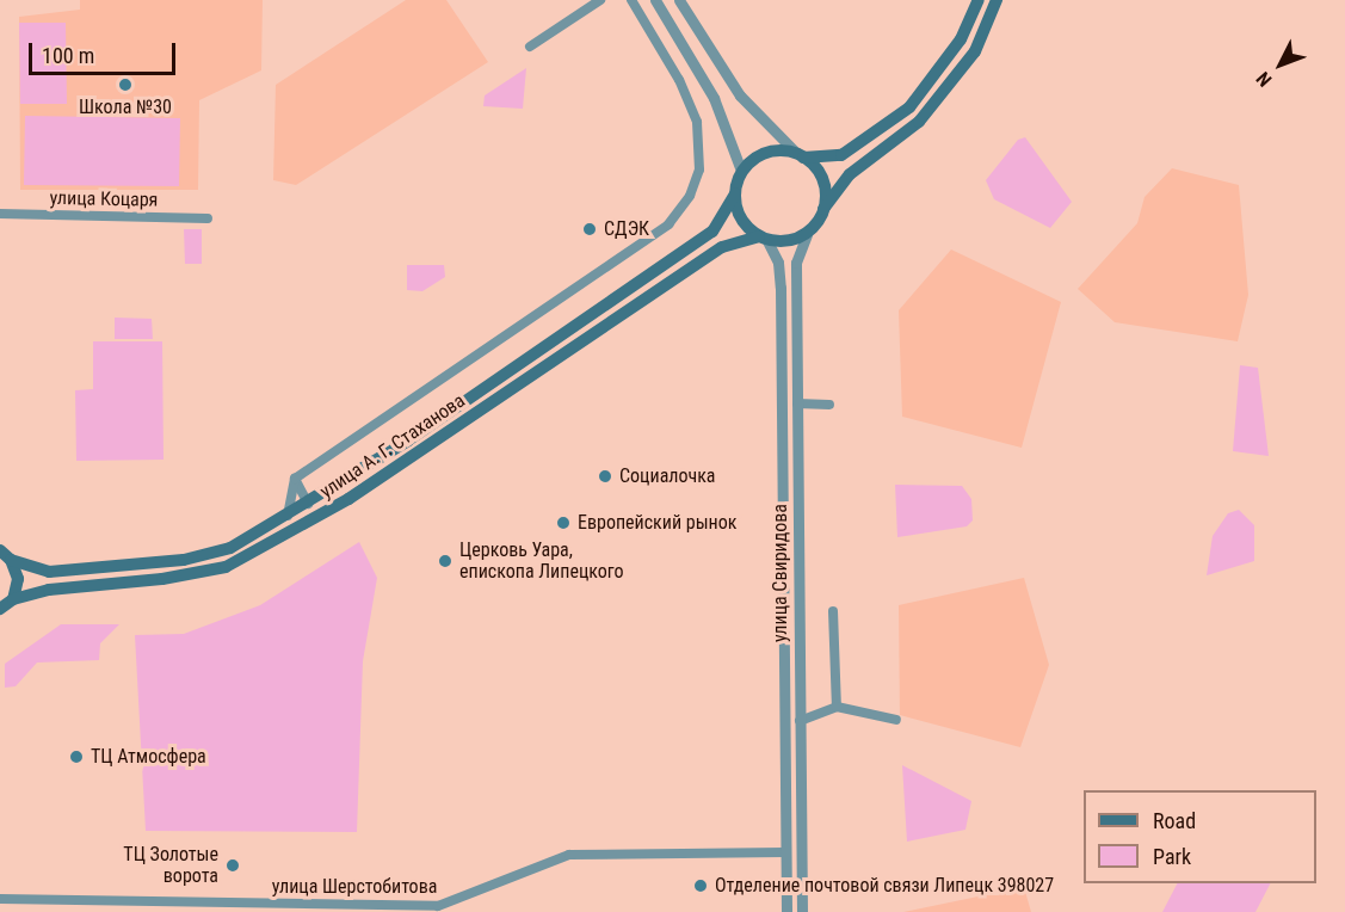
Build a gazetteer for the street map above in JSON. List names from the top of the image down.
{
  "streets": {
    "main road": ["улица А. Г. Стаханова"],
    "street": ["улица Коцаря", "улица Свиридова", "улица Шерстобитова"]
  },
  "crossings": [
    ["улица А. Г. Стаханова", "улица Свиридова"],
    ["улица Свиридова", "улица Шерстобитова"]
  ],
  "places": [
    "Школа №30",
    "СДЭК",
    "Социалочка",
    "Европейский рынок",
    "Церковь Уара, епископа Липецкого",
    "ТЦ Атмосфера",
    "ТЦ Золотые ворота",
    "Отделение почтовой связи Липецк 398027"
  ],
  "legend": ["Road", "Park"],
  "scale_bar": "100 m",
  "north": "bottom left"
}
